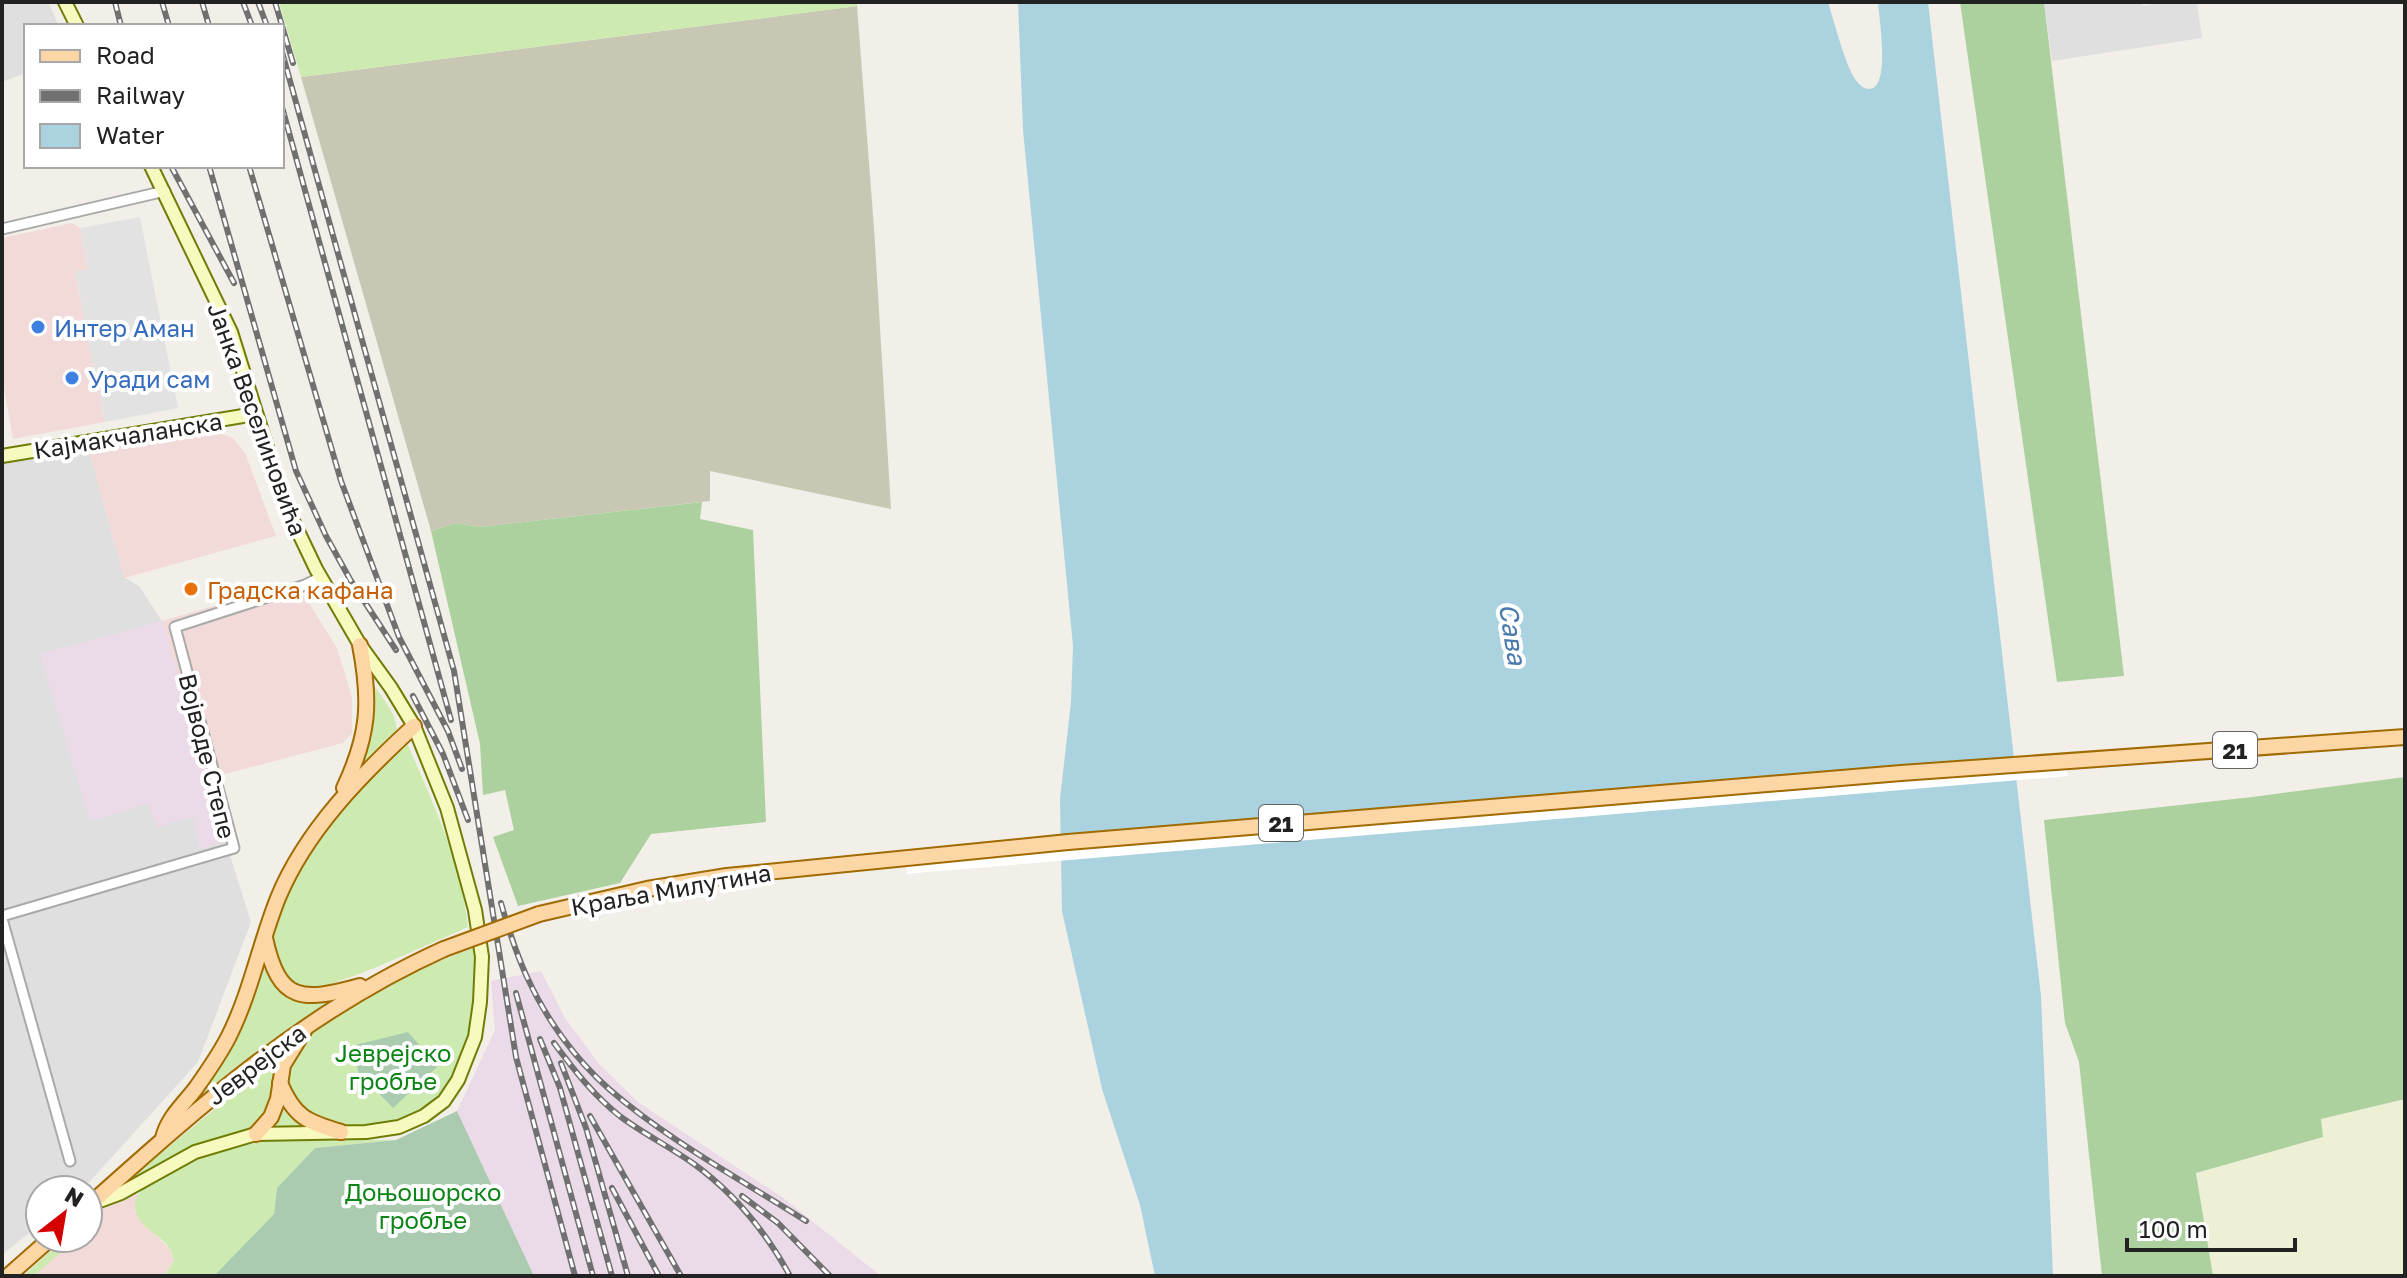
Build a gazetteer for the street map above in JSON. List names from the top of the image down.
{
  "streets": {
    "main road": [
      "Јанка Веселиновића",
      "Кајмакчаланска",
      "21",
      "Краља Милутина",
      "Јеврејска"
    ],
    "street": ["Војводе Степе"]
  },
  "crossings": [
    ["Јанка Веселиновића", "Кајмакчаланска"],
    ["Јанка Веселиновића", "Војводе Степе"],
    ["Краља Милутина", "Јеврејска"]
  ],
  "water": ["Сава"],
  "parks": ["Јеврејско гробље", "Доњошорско гробље"],
  "places": ["Интер Аман", "Уради сам", "Градска кафана"],
  "legend": ["Road", "Railway", "Water"],
  "scale_bar": "100 m",
  "north": "top right"
}
